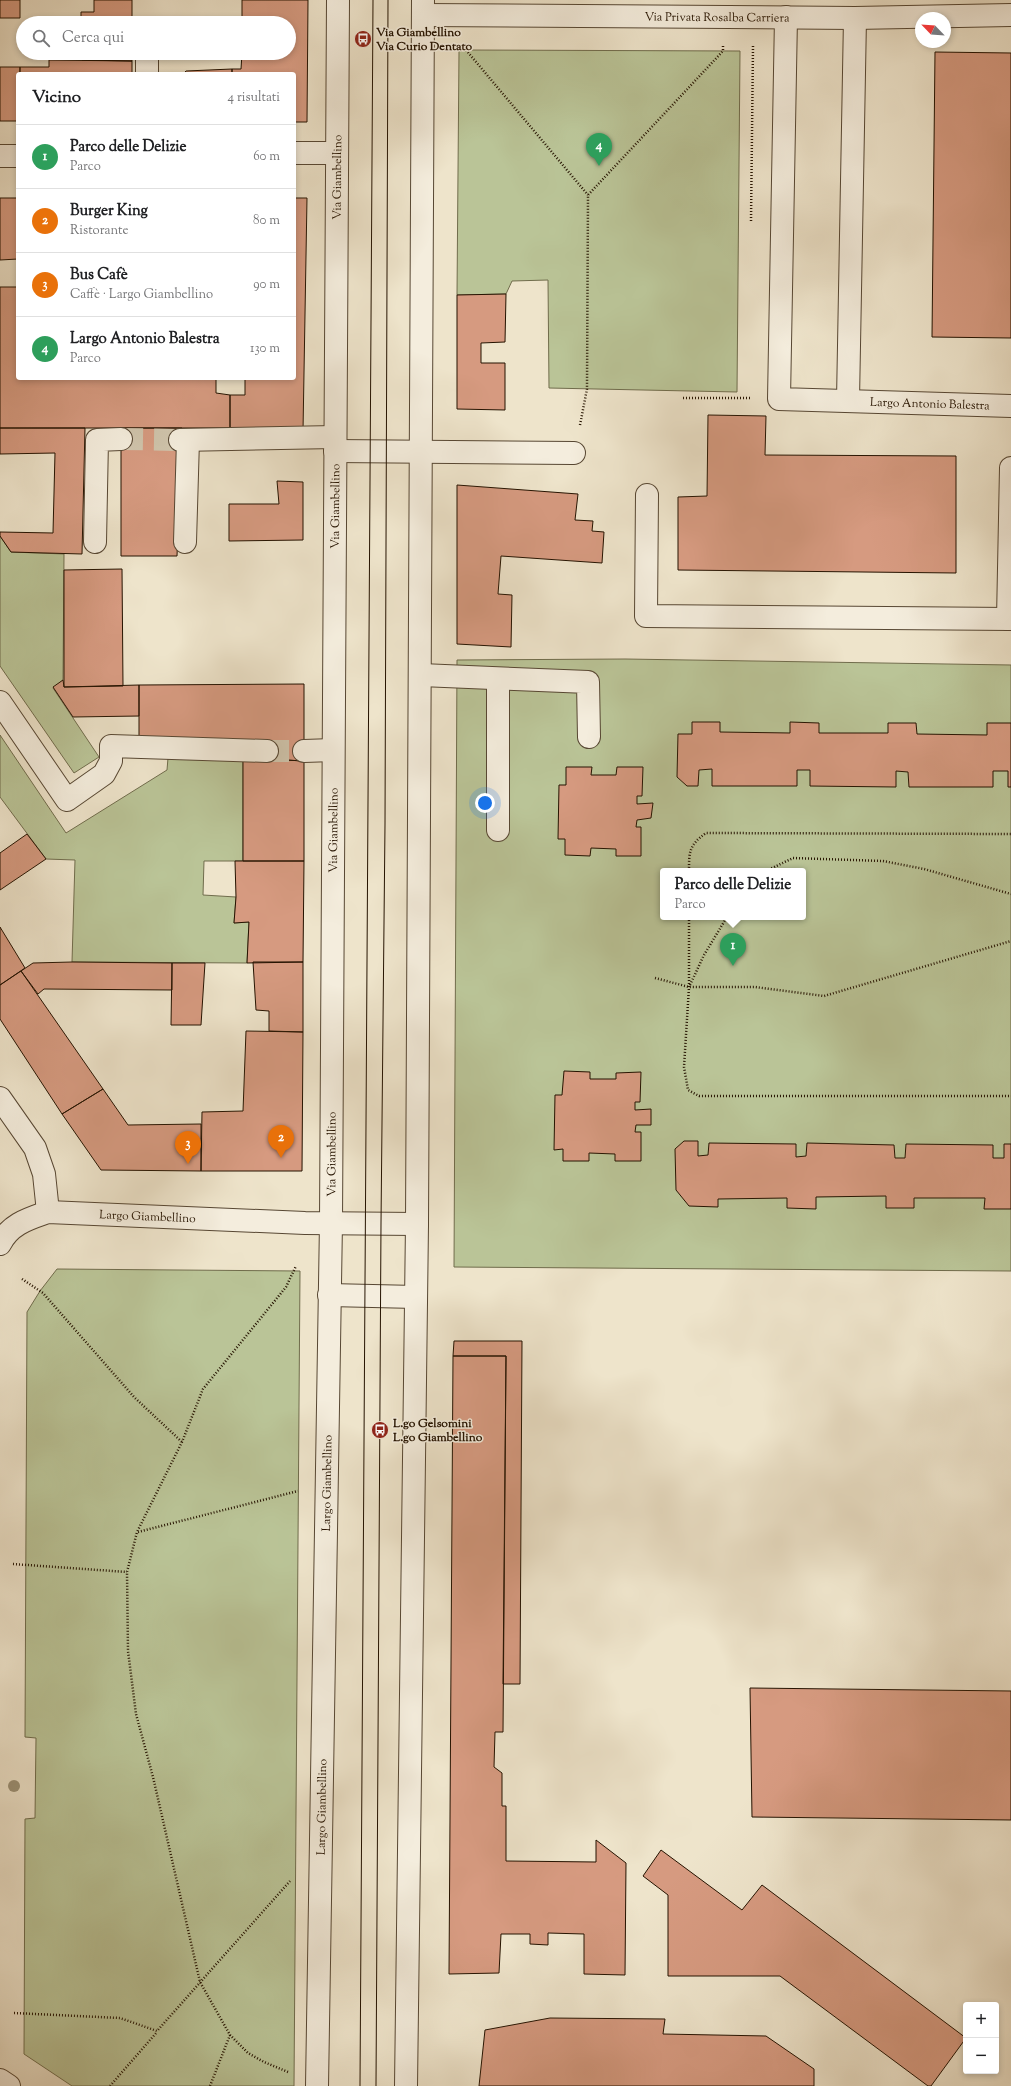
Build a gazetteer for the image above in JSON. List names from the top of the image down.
{
  "streets": {
    "street": [
      "Via Privata Rosalba Carriera",
      "Via Giambellino",
      "Largo Antonio Balestra",
      "Largo Giambellino"
    ]
  },
  "crossings": [
    ["Via Giambellino", "Largo Giambellino"]
  ],
  "places": {
    "bus stop": ["Via Giambellino Via Curio Dentato", "L.go Gelsomini L.go Giambellino"]
  },
  "north": "top left",
  "page": {
    "search": "Cerca qui",
    "heading": ["Vicino", "4 risultati"],
    "list": [
      {
        "mark": "1",
        "name": "Parco delle Delizie",
        "note": "Parco",
        "value": "60 m"
      },
      {
        "mark": "2",
        "name": "Burger King",
        "note": "Ristorante",
        "value": "80 m"
      },
      {
        "mark": "3",
        "name": "Bus Cafè",
        "note": "Caffè · Largo Giambellino",
        "value": "90 m"
      },
      {
        "mark": "4",
        "name": "Largo Antonio Balestra",
        "note": "Parco",
        "value": "130 m"
      }
    ],
    "pins": [
      "4",
      "1",
      "2",
      "3"
    ],
    "popup": ["Parco delle Delizie", "Parco"],
    "map_buttons": ["+", "−"]
  }
}
